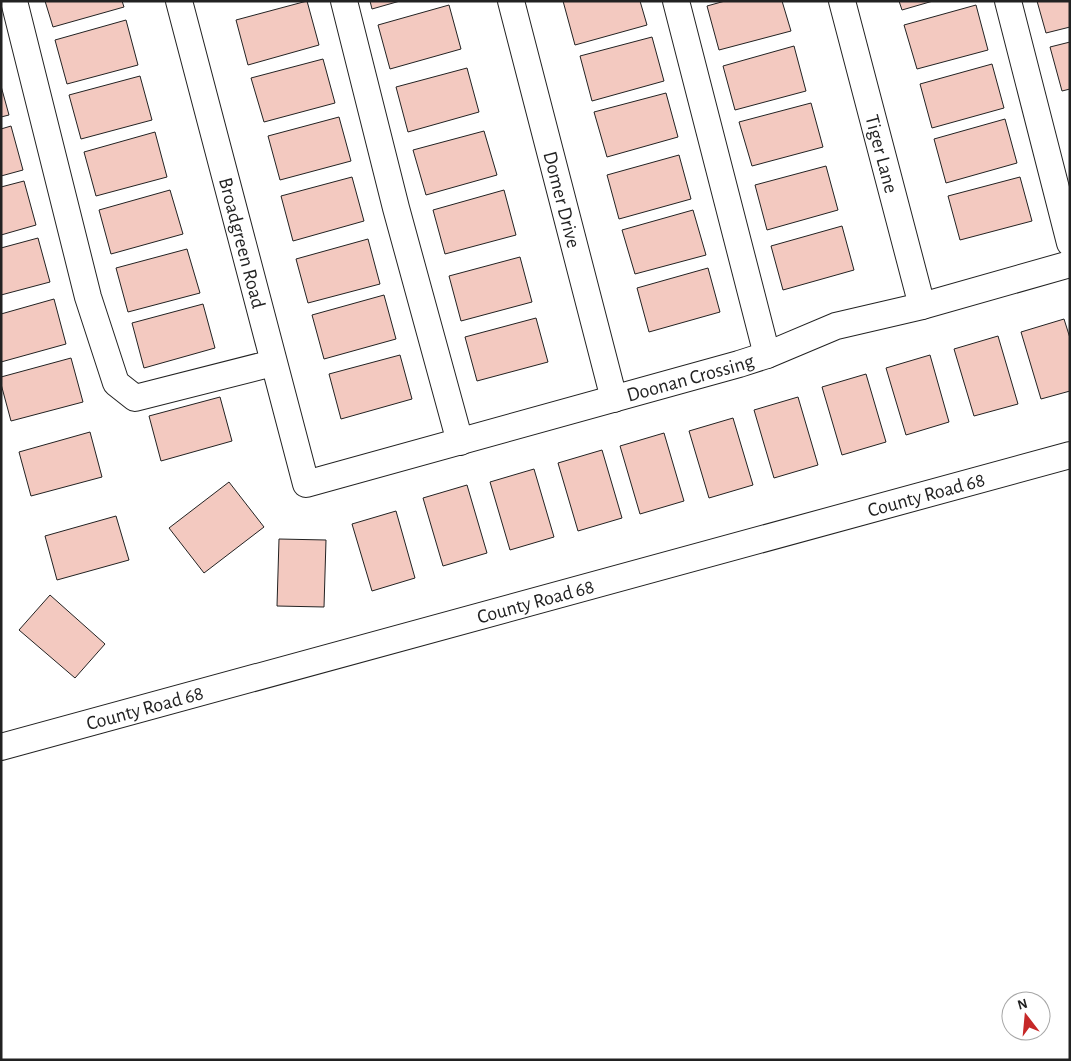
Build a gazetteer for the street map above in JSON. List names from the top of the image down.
{
  "streets": {
    "street": [
      "Tiger Lane",
      "Domer Drive",
      "Broadgreen Road",
      "Doonan Crossing",
      "County Road 68"
    ]
  },
  "crossings": [
    ["Tiger Lane", "Doonan Crossing"],
    ["Domer Drive", "Doonan Crossing"],
    ["Broadgreen Road", "Doonan Crossing"]
  ],
  "north": "top"
}
